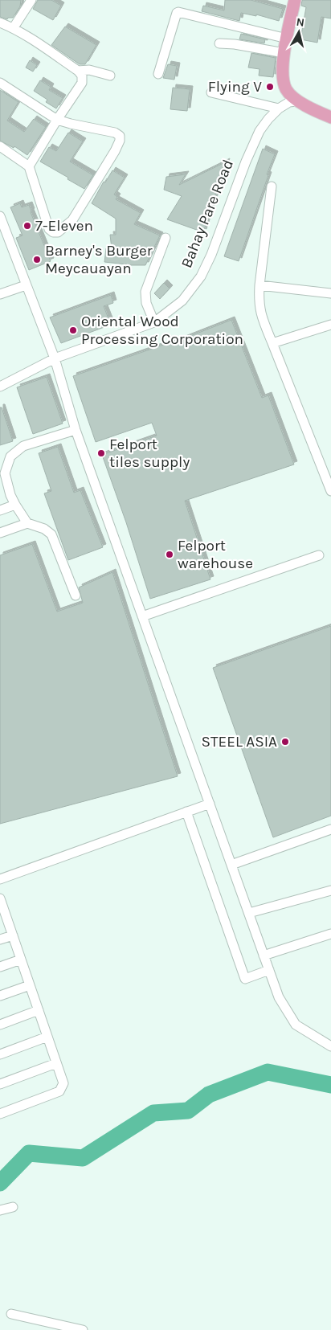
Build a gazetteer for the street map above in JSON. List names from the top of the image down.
{
  "streets": {
    "street": ["Bahay Pare Road"]
  },
  "places": [
    "Flying V",
    "7-Eleven",
    "Barney's Burger Meycauayan",
    "Oriental Wood Processing Corporation",
    "Felport tiles supply",
    "Felport warehouse",
    "STEEL ASIA"
  ],
  "north": "top"
}
